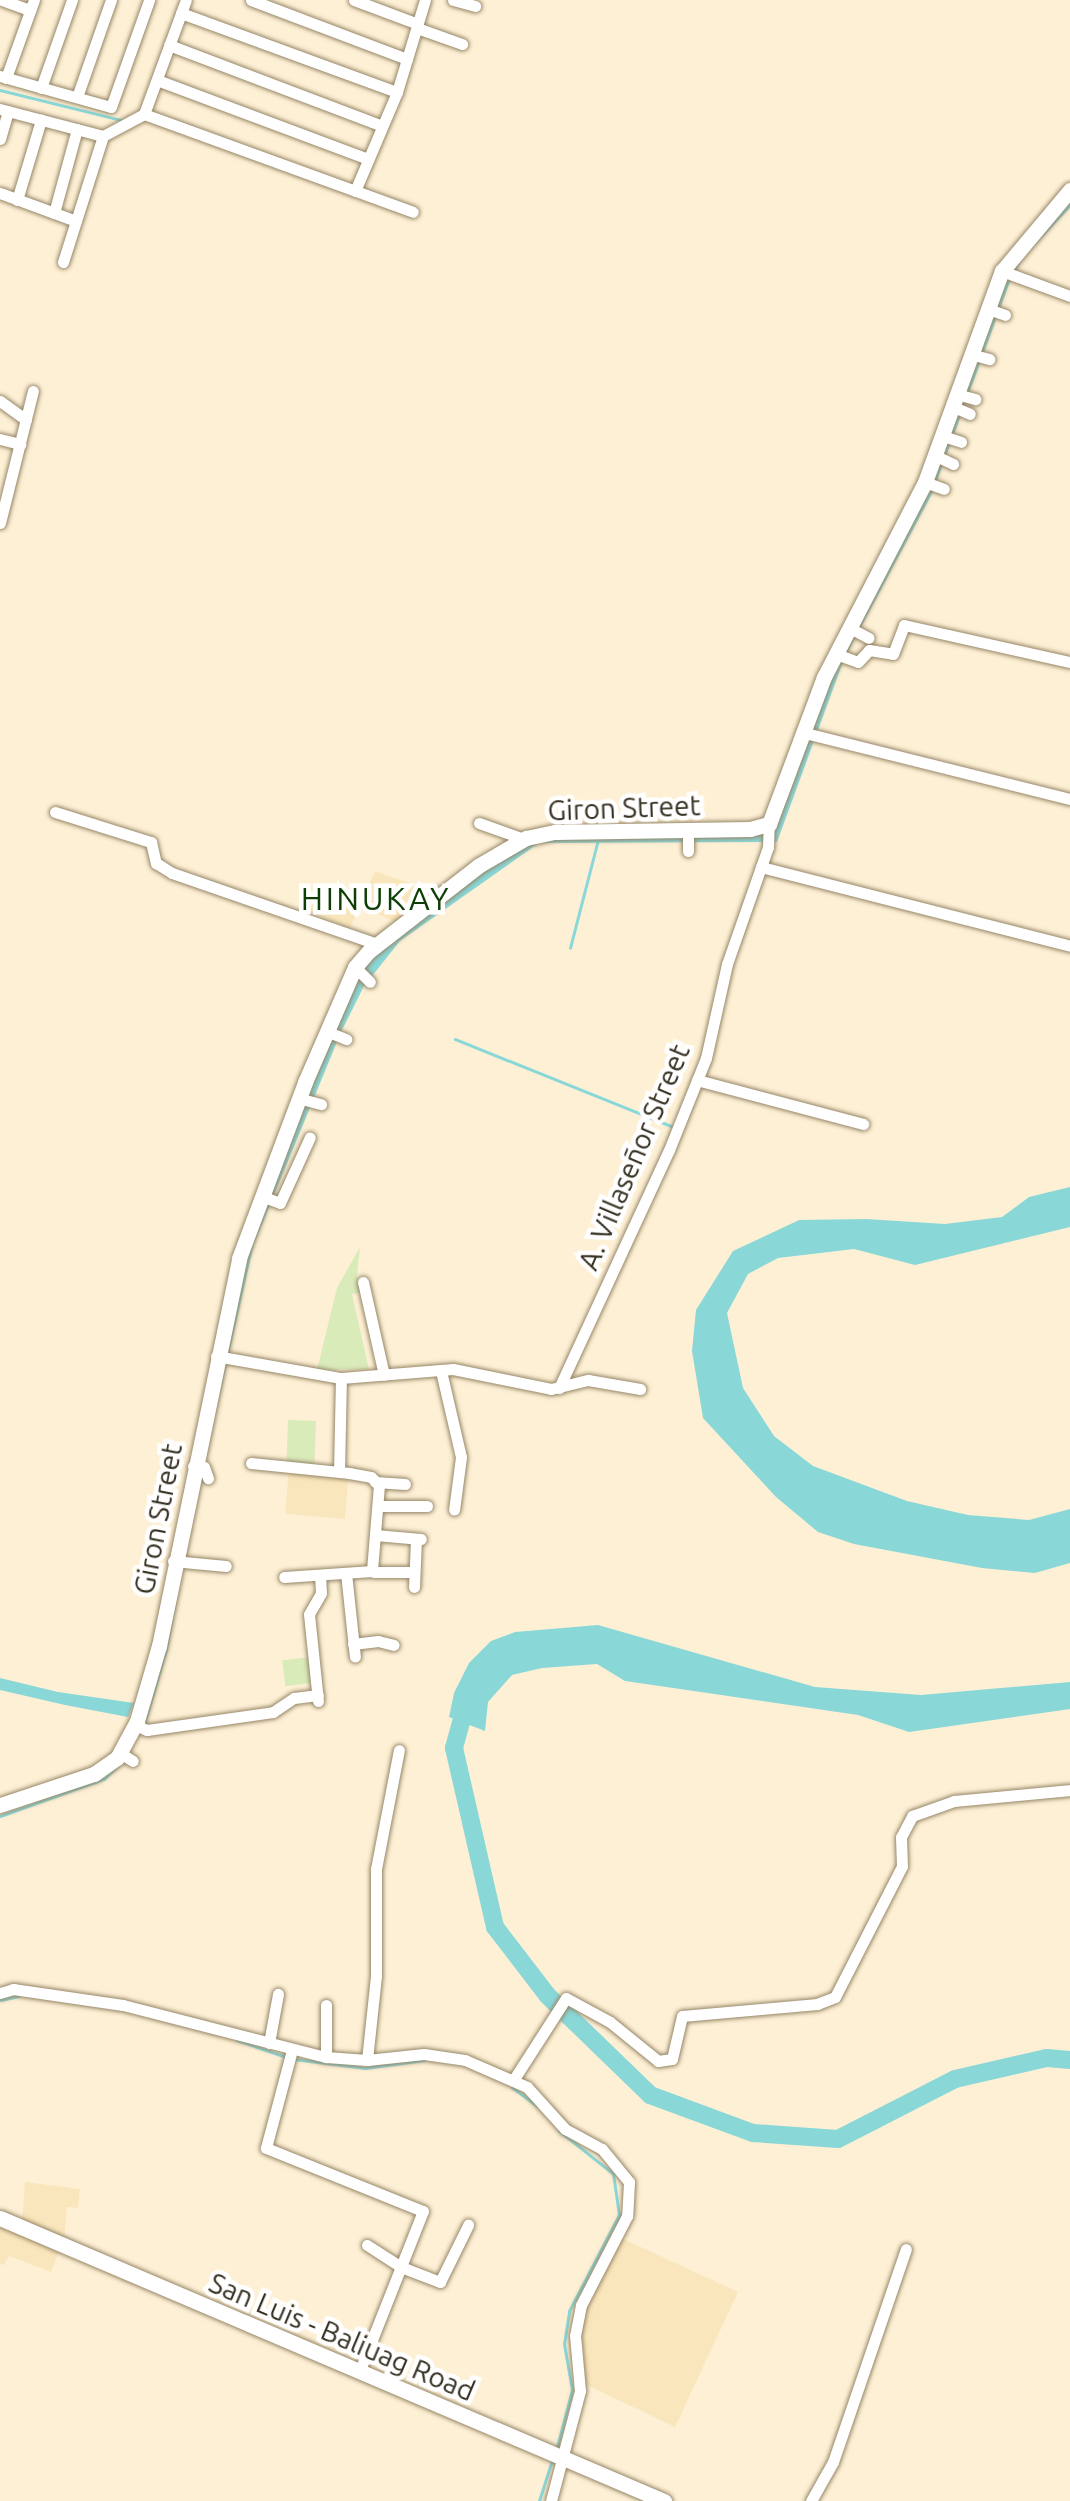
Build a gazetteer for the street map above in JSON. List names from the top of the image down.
{
  "streets": {
    "street": ["Giron Street", "A. Villaseñor Street", "San Luis - Baliuag Road"]
  },
  "crossings": [
    ["Giron Street", "A. Villaseñor Street"]
  ],
  "districts": ["HINUKAY"]
}
